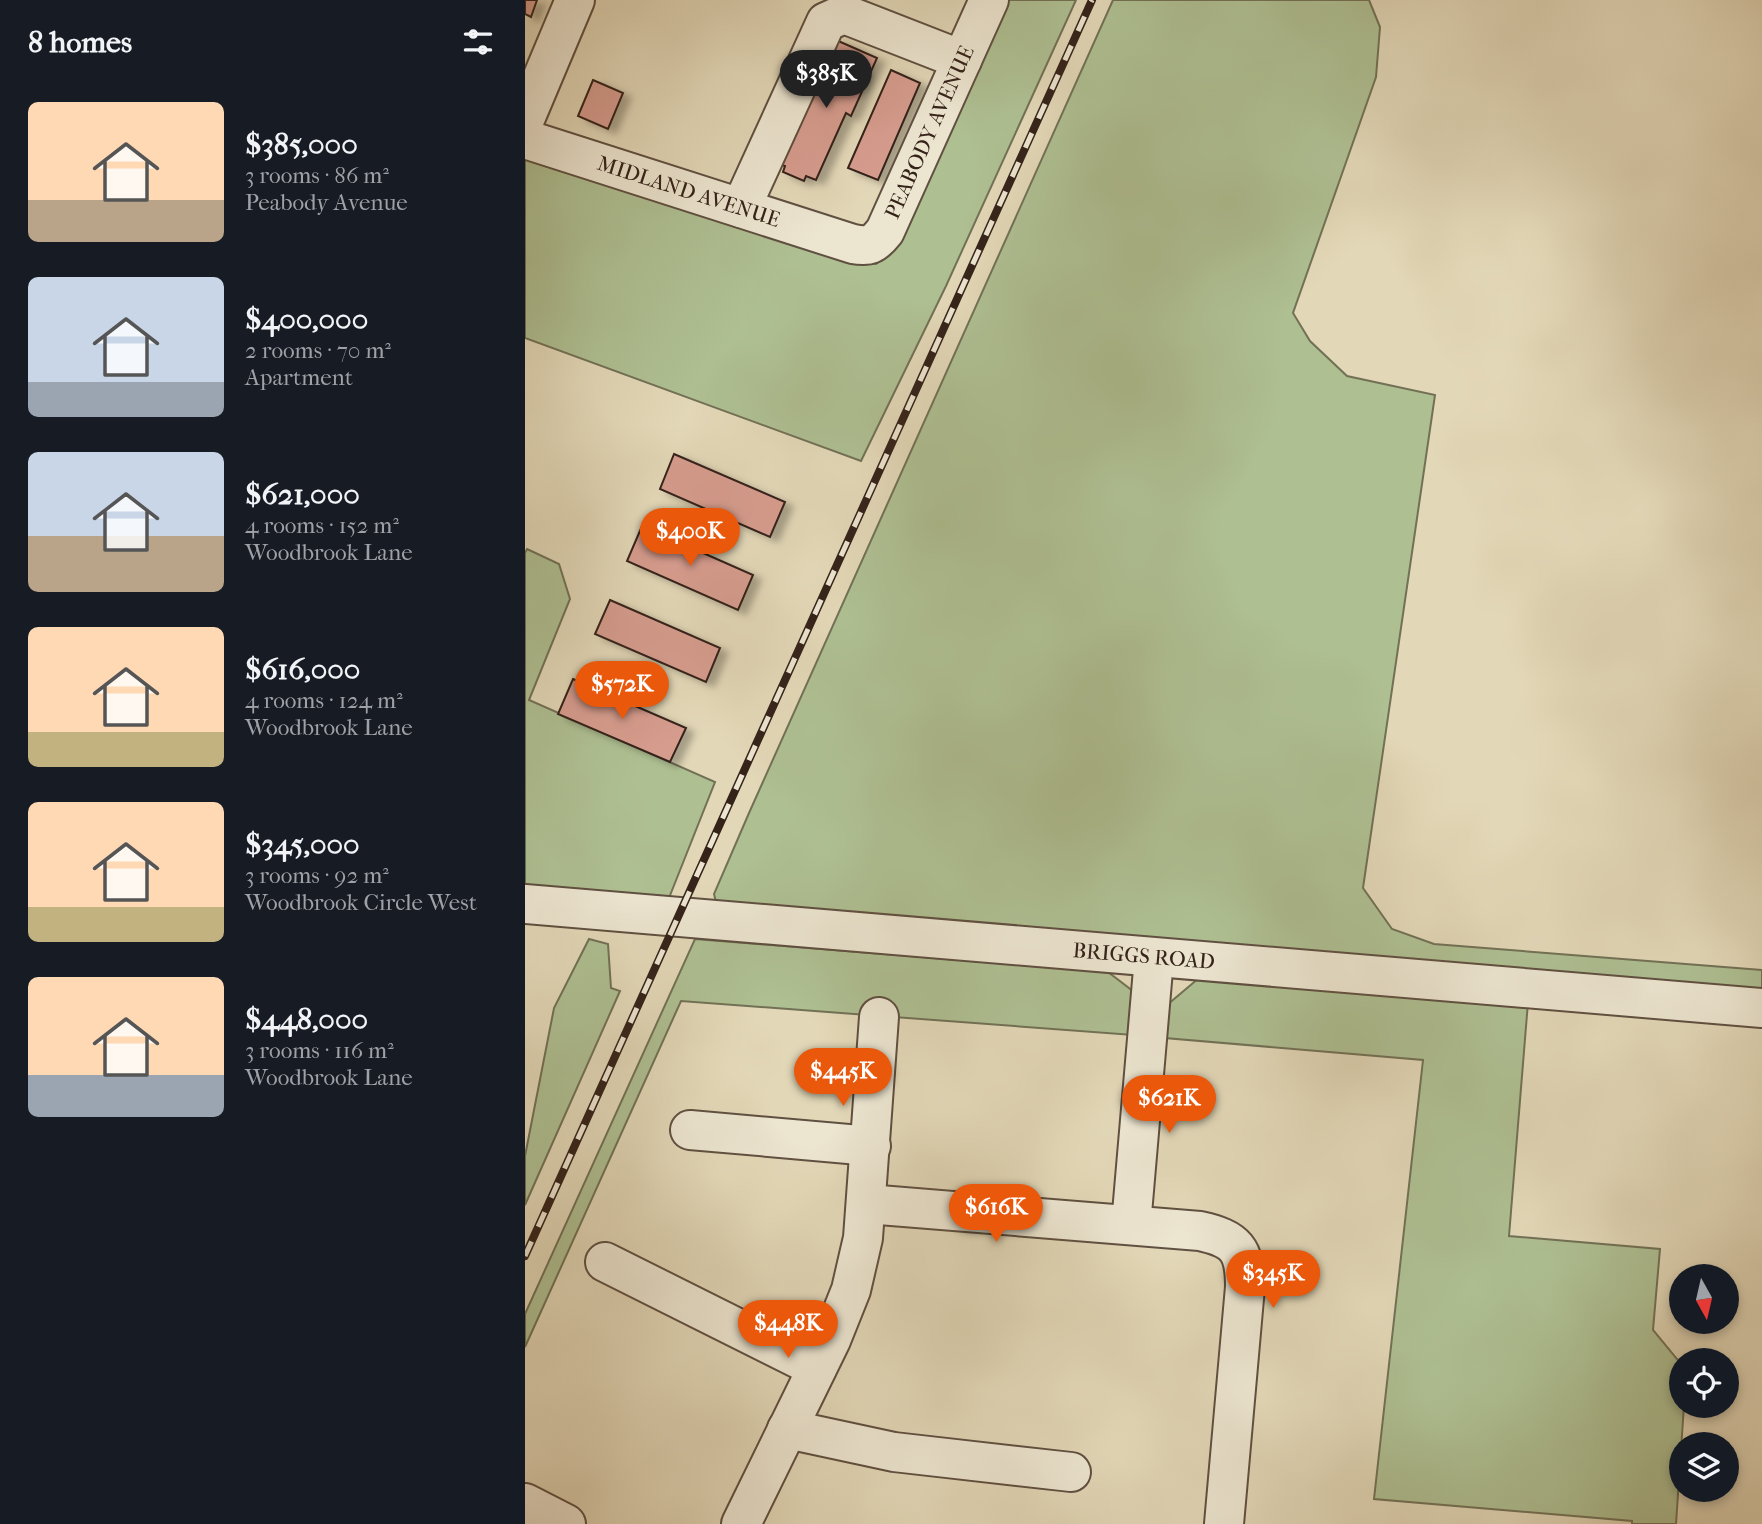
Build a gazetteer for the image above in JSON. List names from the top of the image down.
{
  "streets": {
    "street": ["PEABODY AVENUE", "MIDLAND AVENUE", "BRIGGS ROAD"]
  },
  "crossings": [
    ["PEABODY AVENUE", "MIDLAND AVENUE"]
  ],
  "north": "bottom",
  "page": {
    "heading": "8 homes",
    "price": [
      "$385K",
      "$400K",
      "$572K",
      "$445K",
      "$621K",
      "$616K",
      "$345K",
      "$448K"
    ],
    "list": [
      {
        "name": "$385,000",
        "note": "3 rooms · 86 m² · Peabody Avenue"
      },
      {
        "name": "$400,000",
        "note": "2 rooms · 70 m² · Apartment"
      },
      {
        "name": "$621,000",
        "note": "4 rooms · 152 m² · Woodbrook Lane"
      },
      {
        "name": "$616,000",
        "note": "4 rooms · 124 m² · Woodbrook Lane"
      },
      {
        "name": "$345,000",
        "note": "3 rooms · 92 m² · Woodbrook Circle West"
      },
      {
        "name": "$448,000",
        "note": "3 rooms · 116 m² · Woodbrook Lane"
      }
    ]
  }
}
